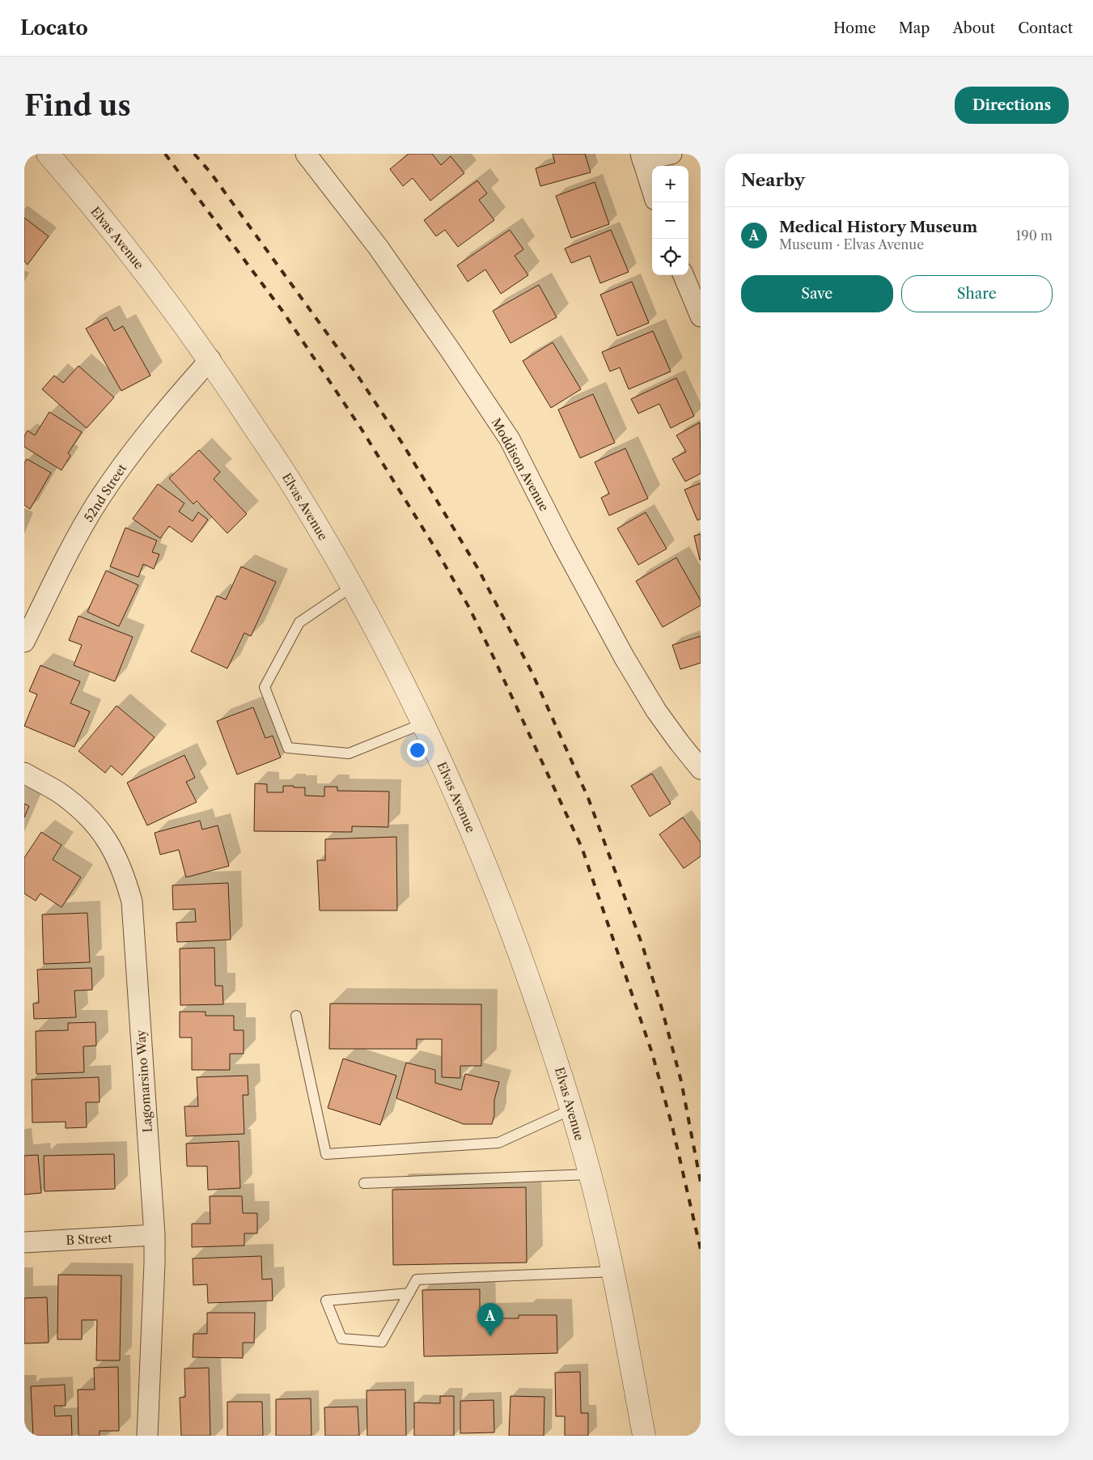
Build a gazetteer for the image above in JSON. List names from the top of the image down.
{
  "streets": {
    "street": [
      "Elvas Avenue",
      "Moddison Avenue",
      "52nd Street",
      "Lagomarsino Way",
      "B Street"
    ]
  },
  "crossings": [
    ["Elvas Avenue", "52nd Street"],
    ["Lagomarsino Way", "B Street"]
  ],
  "page": {
    "header": "Locato",
    "nav": [
      "Home",
      "Map",
      "About",
      "Contact"
    ],
    "buttons": [
      "Directions",
      ["Save", "Share"]
    ],
    "title": "Find us",
    "heading": "Nearby",
    "map_buttons": ["+", "−"],
    "list": [
      {
        "mark": "A",
        "name": "Medical History Museum",
        "note": "Museum · Elvas Avenue",
        "value": "190 m"
      }
    ],
    "pins": "A"
  }
}
